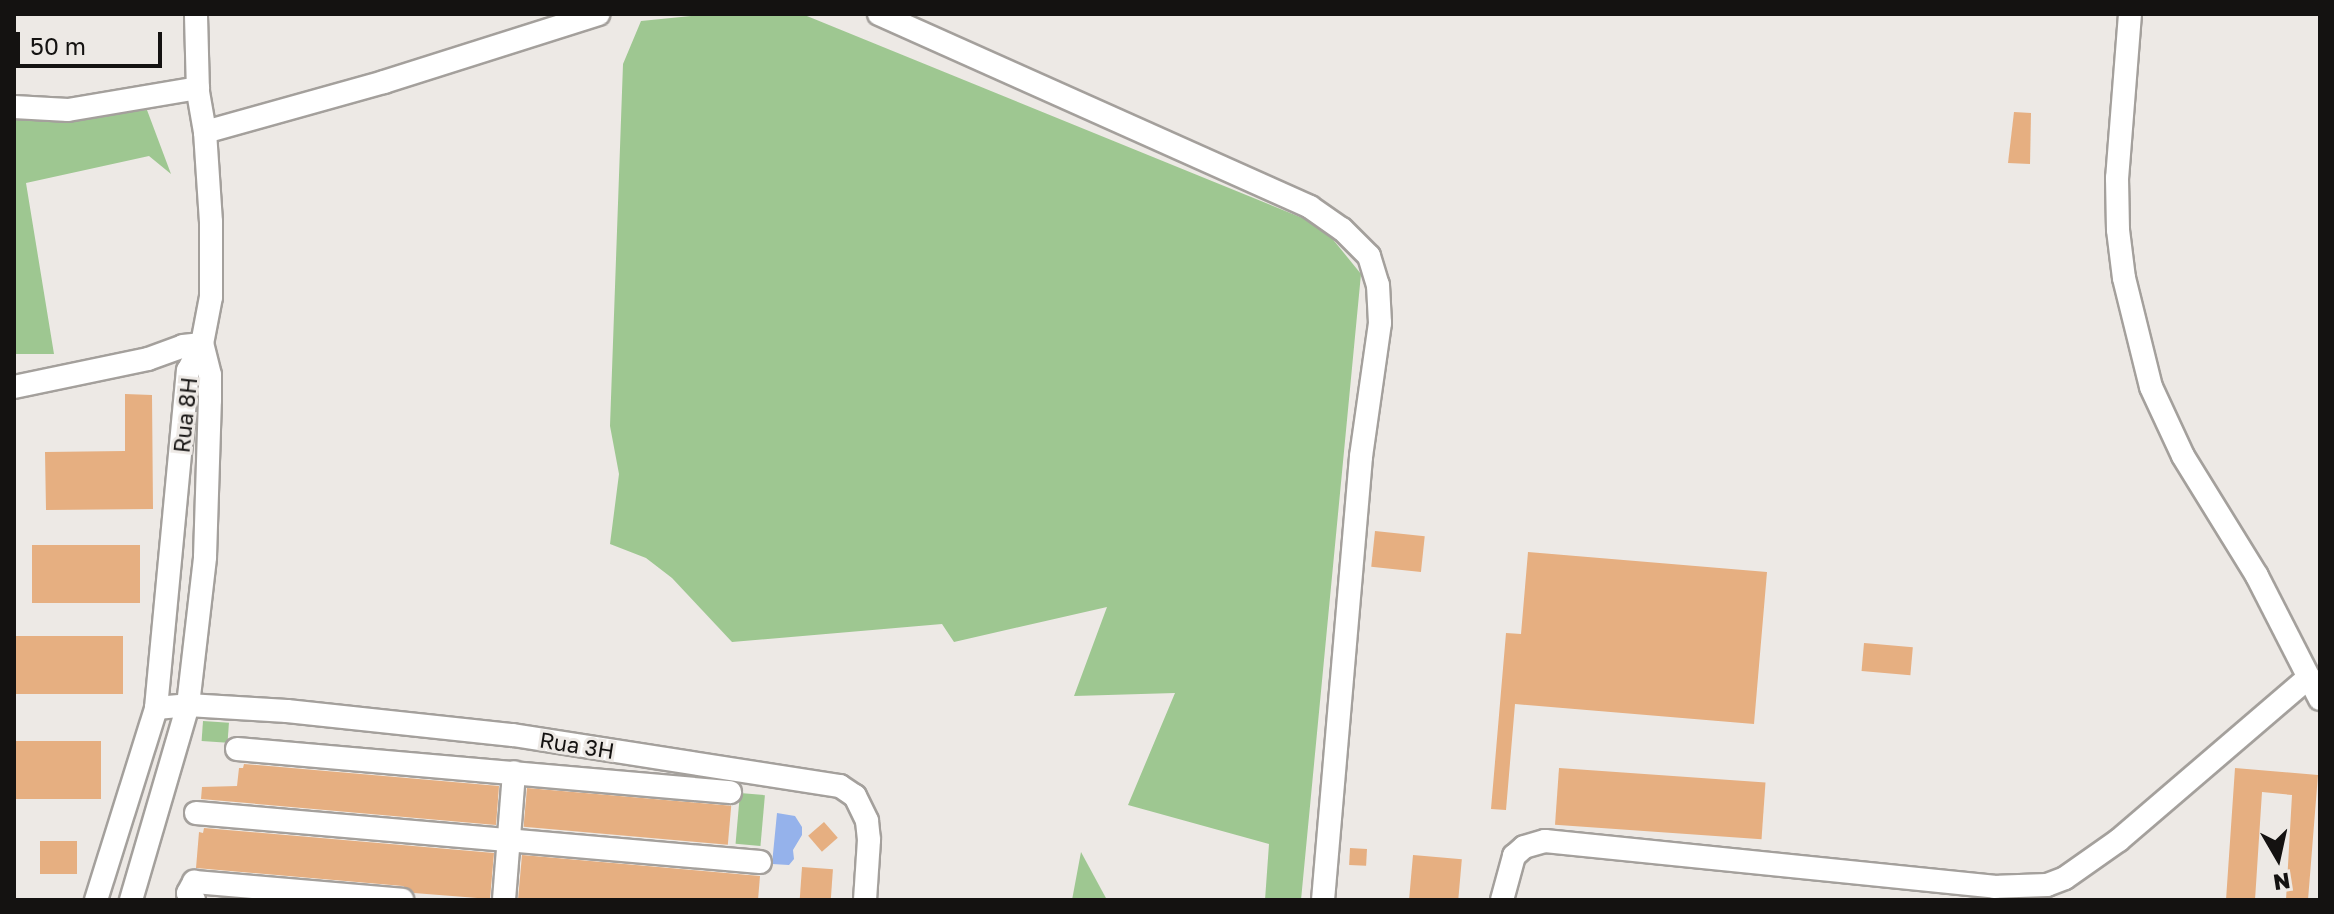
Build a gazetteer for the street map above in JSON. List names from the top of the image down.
{
  "streets": {
    "street": ["Rua 8H", "Rua 3H"]
  },
  "crossings": [
    ["Rua 8H", "Rua 3H"]
  ],
  "scale_bar": "50 m",
  "north": "bottom"
}
